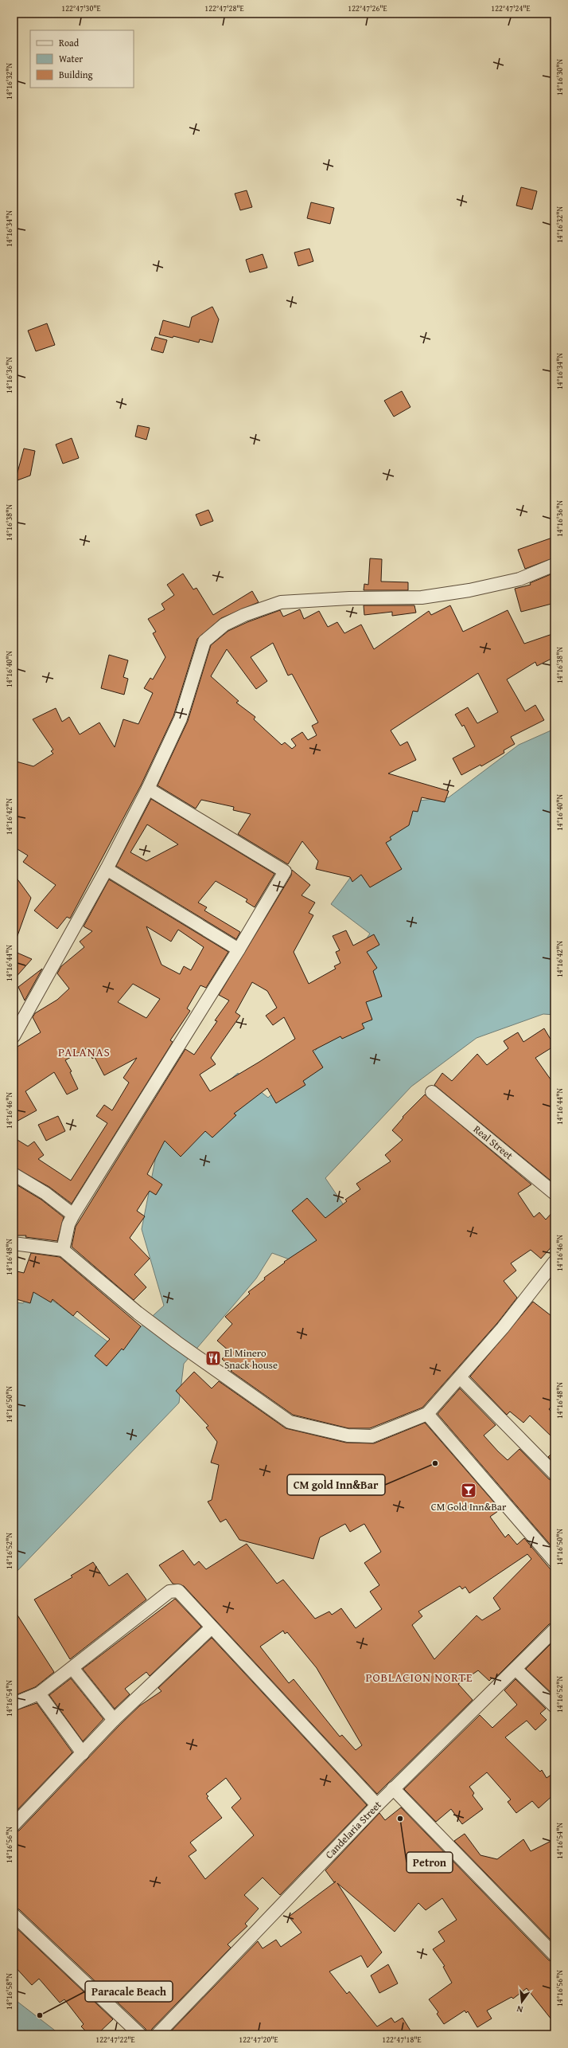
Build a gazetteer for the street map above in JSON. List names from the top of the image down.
{
  "streets": {
    "street": ["Real Street", "Candelaria Street"]
  },
  "districts": ["PALANAS", "POBLACION NORTE"],
  "places": {
    "restaurant": ["El Minero Snack house"],
    "other": ["CM gold Inn&Bar", "Petron", "Paracale Beach"],
    "bar": ["CM Gold Inn&Bar"]
  },
  "legend": ["Road", "Water", "Building"],
  "north": "bottom",
  "coordinates": [
    "122°47'30\"E",
    "122°47'28\"E",
    "122°47'26\"E",
    "122°47'24\"E",
    "14°16'30\"N",
    "14°16'32\"N",
    "14°16'34\"N",
    "14°16'36\"N",
    "14°16'38\"N",
    "14°16'40\"N",
    "14°16'42\"N",
    "14°16'44\"N",
    "14°16'46\"N",
    "14°16'48\"N",
    "14°16'50\"N",
    "14°16'52\"N",
    "14°16'54\"N",
    "14°16'56\"N",
    "14°16'58\"N",
    "122°47'22\"E",
    "122°47'20\"E",
    "122°47'18\"E"
  ]
}
